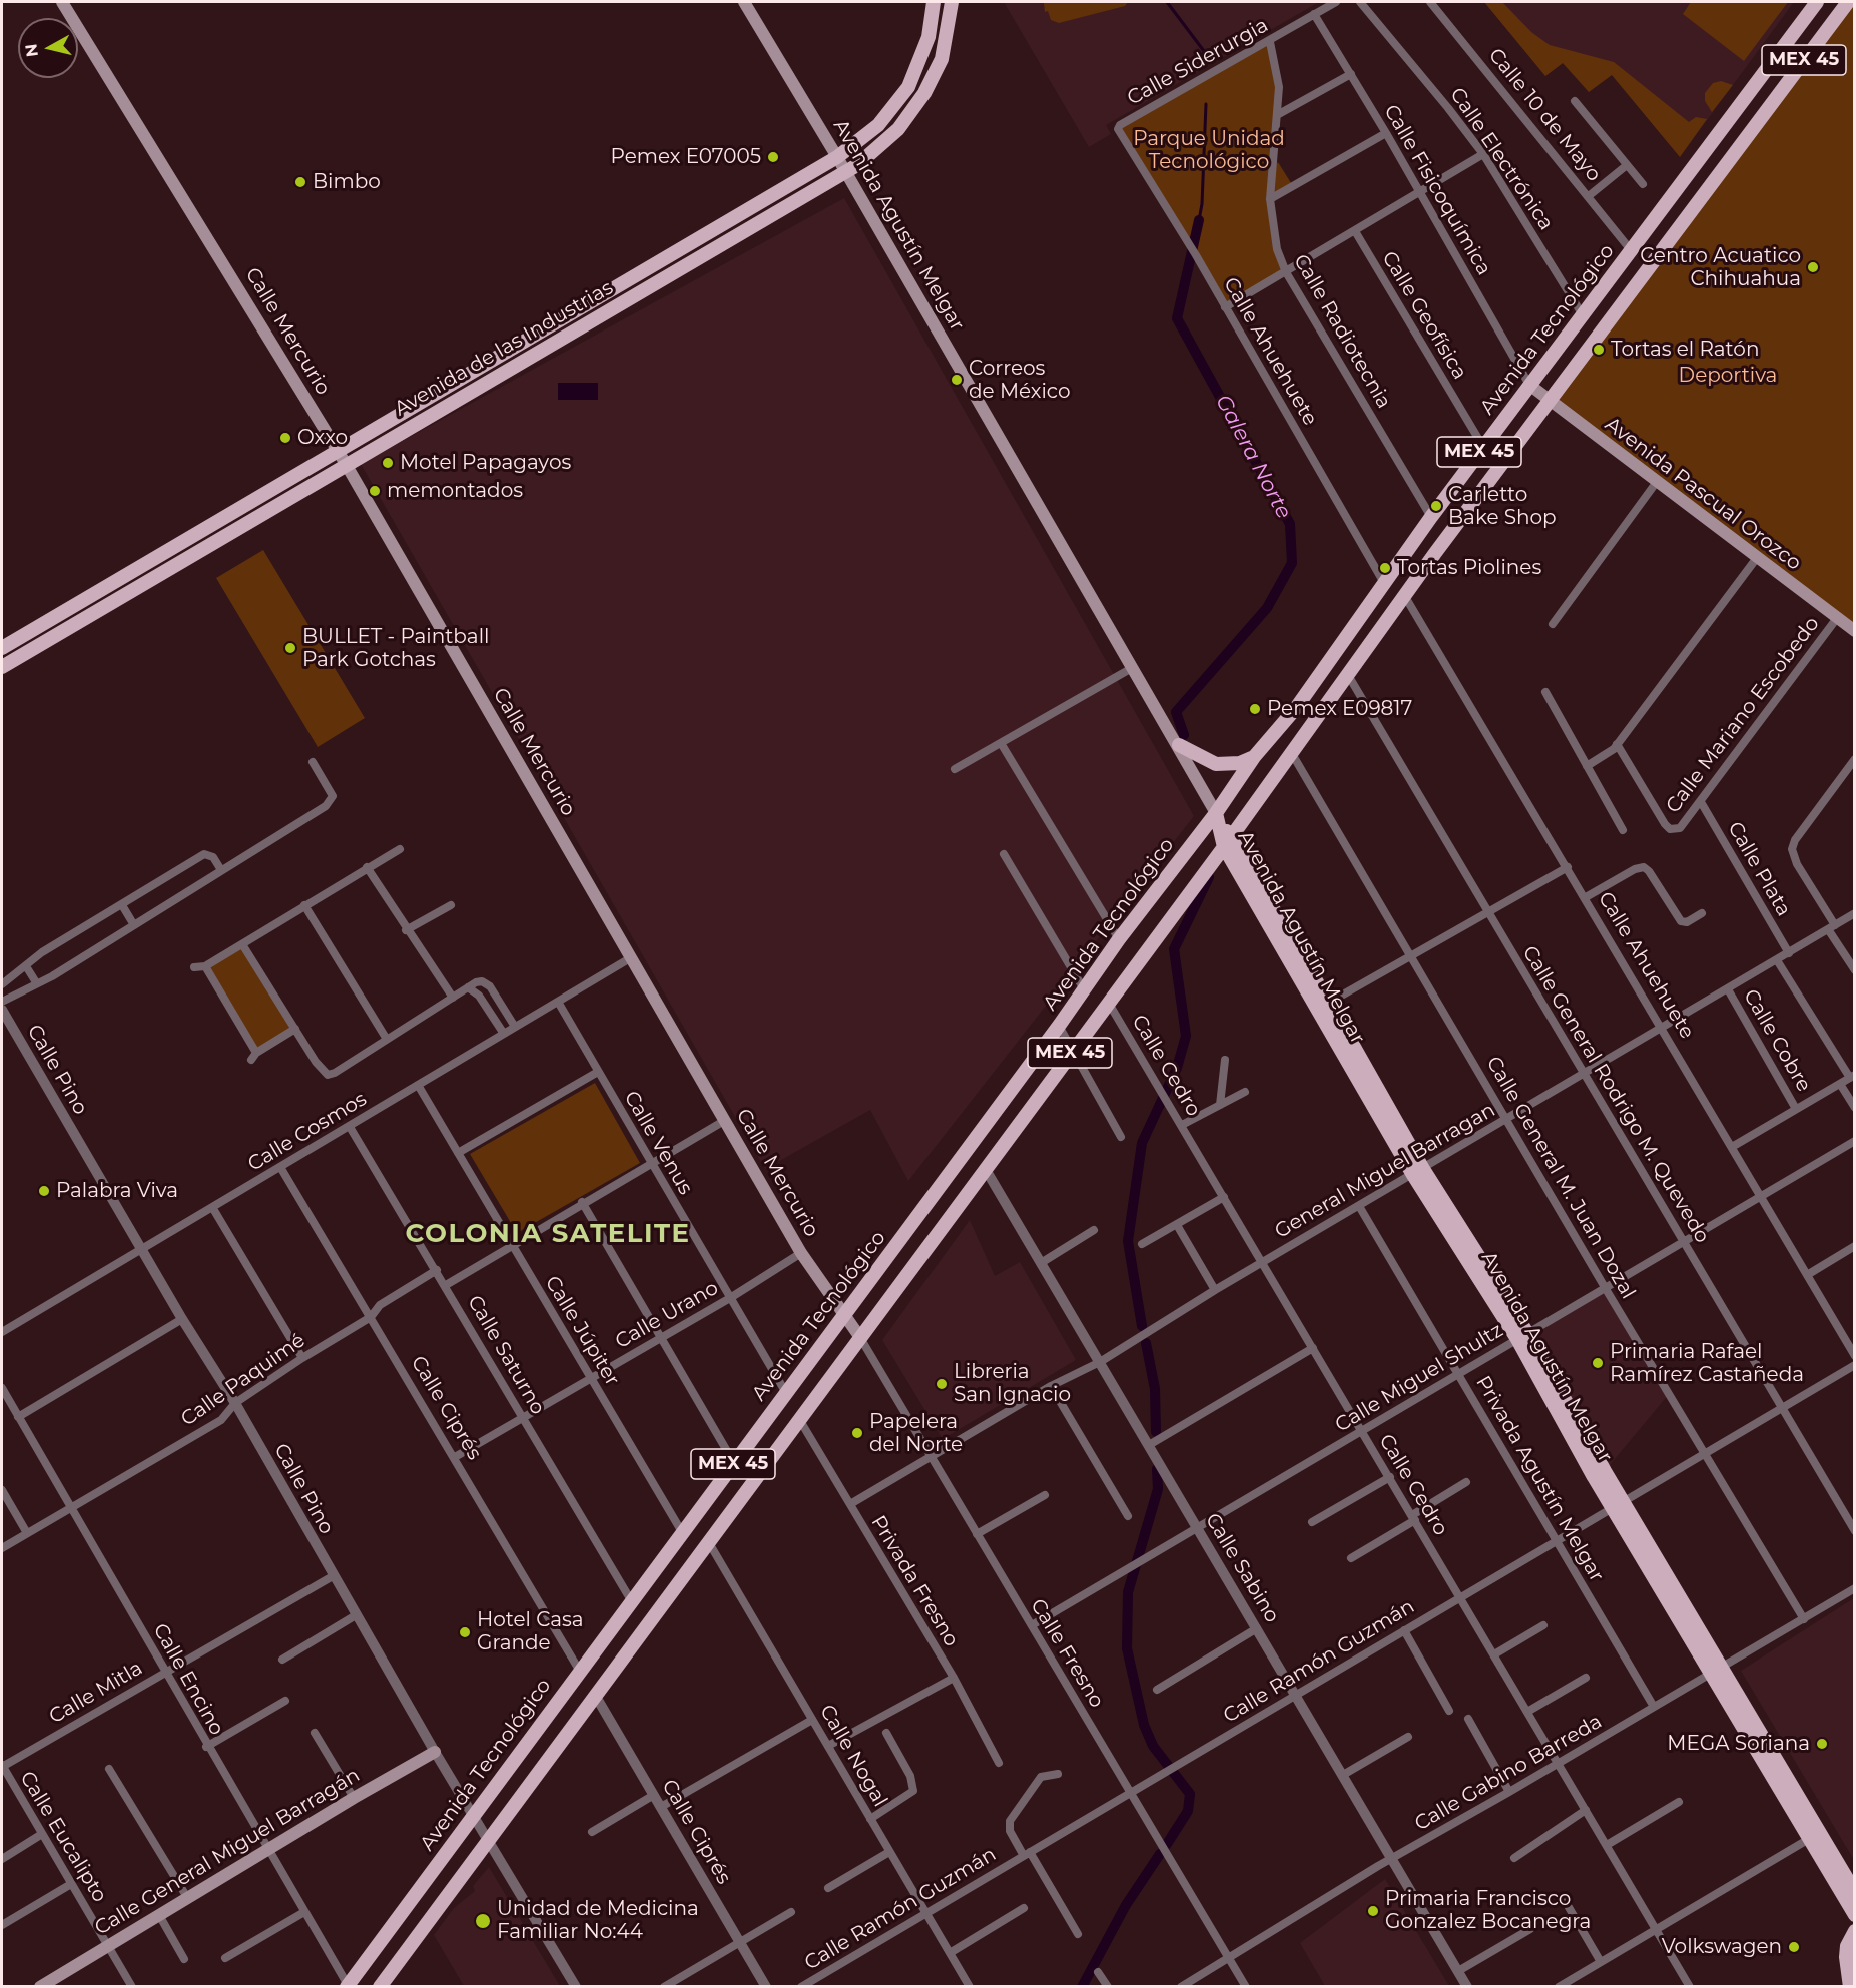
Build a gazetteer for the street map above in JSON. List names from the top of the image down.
{
  "streets": {
    "main road": [
      "MEX 45",
      "Avenida Agustín Melgar",
      "Avenida Tecnológico",
      "Calle Mercurio",
      "Avenida de las Industrias",
      "Avenida Pascual Orozco",
      "Calle General Miguel Barragán"
    ],
    "street": [
      "Calle Siderurgia",
      "Calle 10 de Mayo",
      "Calle Electrónica",
      "Calle Fisicoquímica",
      "Calle Geofísica",
      "Calle Radiotecnia",
      "Calle Ahuehuete",
      "Calle Mariano Escobedo",
      "Calle Plata",
      "Calle Cobre",
      "Calle Cedro",
      "Calle Pino",
      "Calle General Rodrigo M. Quevedo",
      "Calle Cosmos",
      "Calle Venus",
      "General Miguel Barragan",
      "Calle General M. Juan Dozal",
      "Calle Urano",
      "Calle Júpiter",
      "Calle Saturno",
      "Calle Miguel Shultz",
      "Calle Paquimé",
      "Calle Ciprés",
      "Privada Agustín Melgar",
      "Calle Sabino",
      "Privada Fresno",
      "Calle Fresno",
      "Calle Ramón Guzmán",
      "Calle Encino",
      "Calle Mitla",
      "Calle Nogal",
      "Calle Gabino Barreda",
      "Calle Eucalipto"
    ]
  },
  "crossings": [
    ["MEX 45", "Avenida Agustín Melgar"],
    ["MEX 45", "Calle Mercurio"],
    ["MEX 45", "Calle Ahuehuete"],
    ["MEX 45", "Avenida Pascual Orozco"],
    ["MEX 45", "Calle Cedro"],
    ["MEX 45", "Calle Pino"],
    ["MEX 45", "Calle General Rodrigo M. Quevedo"],
    ["MEX 45", "Calle General M. Juan Dozal"],
    ["MEX 45", "Calle Ciprés"],
    ["MEX 45", "Calle Sabino"],
    ["MEX 45", "Privada Fresno"],
    ["MEX 45", "Calle Fresno"],
    ["MEX 45", "Calle Nogal"],
    ["Calle Siderurgia", "Calle Fisicoquímica"],
    ["Calle Siderurgia", "Calle Radiotecnia"],
    ["Calle Siderurgia", "Calle Ahuehuete"],
    ["Calle 10 de Mayo", "Avenida Tecnológico"],
    ["Calle Electrónica", "Avenida Tecnológico"],
    ["Calle Fisicoquímica", "Avenida Tecnológico"],
    ["Calle Fisicoquímica", "Avenida Pascual Orozco"],
    ["Avenida Agustín Melgar", "Avenida Tecnológico"],
    ["Avenida Agustín Melgar", "Avenida de las Industrias"],
    ["Avenida Agustín Melgar", "General Miguel Barragan"],
    ["Avenida Agustín Melgar", "Calle Miguel Shultz"],
    ["Avenida Agustín Melgar", "Calle Ramón Guzmán"],
    ["Avenida Agustín Melgar", "Calle Gabino Barreda"],
    ["Calle Geofísica", "Avenida Tecnológico"],
    ["Avenida Tecnológico", "Calle Mercurio"],
    ["Avenida Tecnológico", "Calle Radiotecnia"],
    ["Avenida Tecnológico", "Calle Ahuehuete"],
    ["Avenida Tecnológico", "Avenida Pascual Orozco"],
    ["Avenida Tecnológico", "Calle Pino"],
    ["Avenida Tecnológico", "Calle Venus"],
    ["Avenida Tecnológico", "Calle Júpiter"],
    ["Avenida Tecnológico", "Calle Saturno"],
    ["Avenida Tecnológico", "Calle Ciprés"],
    ["Avenida Tecnológico", "Calle Encino"],
    ["Calle Mercurio", "Avenida de las Industrias"],
    ["Calle Mercurio", "Calle Cosmos"],
    ["Calle Mercurio", "Calle Urano"],
    ["Calle Mercurio", "Calle Fresno"],
    ["Calle Ahuehuete", "General Miguel Barragan"],
    ["Calle Ahuehuete", "Calle Miguel Shultz"],
    ["Avenida Pascual Orozco", "Calle Mariano Escobedo"],
    ["Calle Mariano Escobedo", "Calle Plata"],
    ["Calle Plata", "General Miguel Barragan"],
    ["Calle Cobre", "General Miguel Barragan"],
    ["Calle Cedro", "General Miguel Barragan"],
    ["Calle Cedro", "Calle Miguel Shultz"],
    ["Calle Cedro", "Calle Ramón Guzmán"],
    ["Calle Cedro", "Calle Gabino Barreda"],
    ["Calle Pino", "Calle Cosmos"],
    ["Calle Pino", "Calle Paquimé"],
    ["Calle Pino", "Calle Mitla"],
    ["Calle Pino", "Calle General Miguel Barragán"],
    ["Calle General Rodrigo M. Quevedo", "General Miguel Barragan"],
    ["Calle General Rodrigo M. Quevedo", "Calle Miguel Shultz"],
    ["Calle General Rodrigo M. Quevedo", "Calle Ramón Guzmán"],
    ["Calle Cosmos", "Calle Venus"],
    ["Calle Cosmos", "Calle Júpiter"],
    ["Calle Cosmos", "Calle Saturno"],
    ["Calle Cosmos", "Calle Ciprés"],
    ["Calle Venus", "Calle Urano"],
    ["General Miguel Barragan", "Calle General M. Juan Dozal"],
    ["General Miguel Barragan", "Privada Agustín Melgar"],
    ["General Miguel Barragan", "Calle Sabino"],
    ["General Miguel Barragan", "Calle Fresno"],
    ["Calle General M. Juan Dozal", "Calle Miguel Shultz"],
    ["Calle General M. Juan Dozal", "Calle Ramón Guzmán"],
    ["Calle General M. Juan Dozal", "Calle Gabino Barreda"],
    ["Calle Urano", "Calle Júpiter"],
    ["Calle Urano", "Calle Saturno"],
    ["Calle Urano", "Calle Ciprés"],
    ["Calle Saturno", "Calle Paquimé"],
    ["Calle Miguel Shultz", "Privada Agustín Melgar"],
    ["Calle Miguel Shultz", "Calle Sabino"],
    ["Calle Miguel Shultz", "Calle Fresno"],
    ["Calle Paquimé", "Calle Ciprés"],
    ["Calle Paquimé", "Calle Encino"],
    ["Privada Agustín Melgar", "Calle Ramón Guzmán"],
    ["Privada Agustín Melgar", "Calle Gabino Barreda"],
    ["Calle Sabino", "Calle Ramón Guzmán"],
    ["Calle Sabino", "Calle Gabino Barreda"],
    ["Calle Fresno", "Calle Ramón Guzmán"],
    ["Calle Fresno", "Calle Gabino Barreda"],
    ["Calle Ramón Guzmán", "Calle Nogal"],
    ["Calle Encino", "Calle Mitla"],
    ["Calle Encino", "Calle General Miguel Barragán"],
    ["Calle Mitla", "Calle Eucalipto"],
    ["Calle Eucalipto", "Calle General Miguel Barragán"]
  ],
  "districts": ["COLONIA SATELITE"],
  "water": ["Galera Norte"],
  "parks": ["Parque Unidad Tecnológico", "Deportiva"],
  "places": [
    "Pemex E07005",
    "Bimbo",
    "Centro Acuatico Chihuahua",
    "Tortas el Ratón",
    "Correos de México",
    "Oxxo",
    "Motel Papagayos",
    "memontados",
    "Carletto Bake Shop",
    "Tortas Piolines",
    "BULLET - Paintball Park Gotchas",
    "Pemex E09817",
    "Palabra Viva",
    "Primaria Rafael Ramírez Castañeda",
    "Libreria San Ignacio",
    "Papelera del Norte",
    "Hotel Casa Grande",
    "MEGA Soriana",
    "Primaria Francisco Gonzalez Bocanegra",
    "Unidad de Medicina Familiar No:44",
    "Volkswagen"
  ],
  "north": "left"
}
